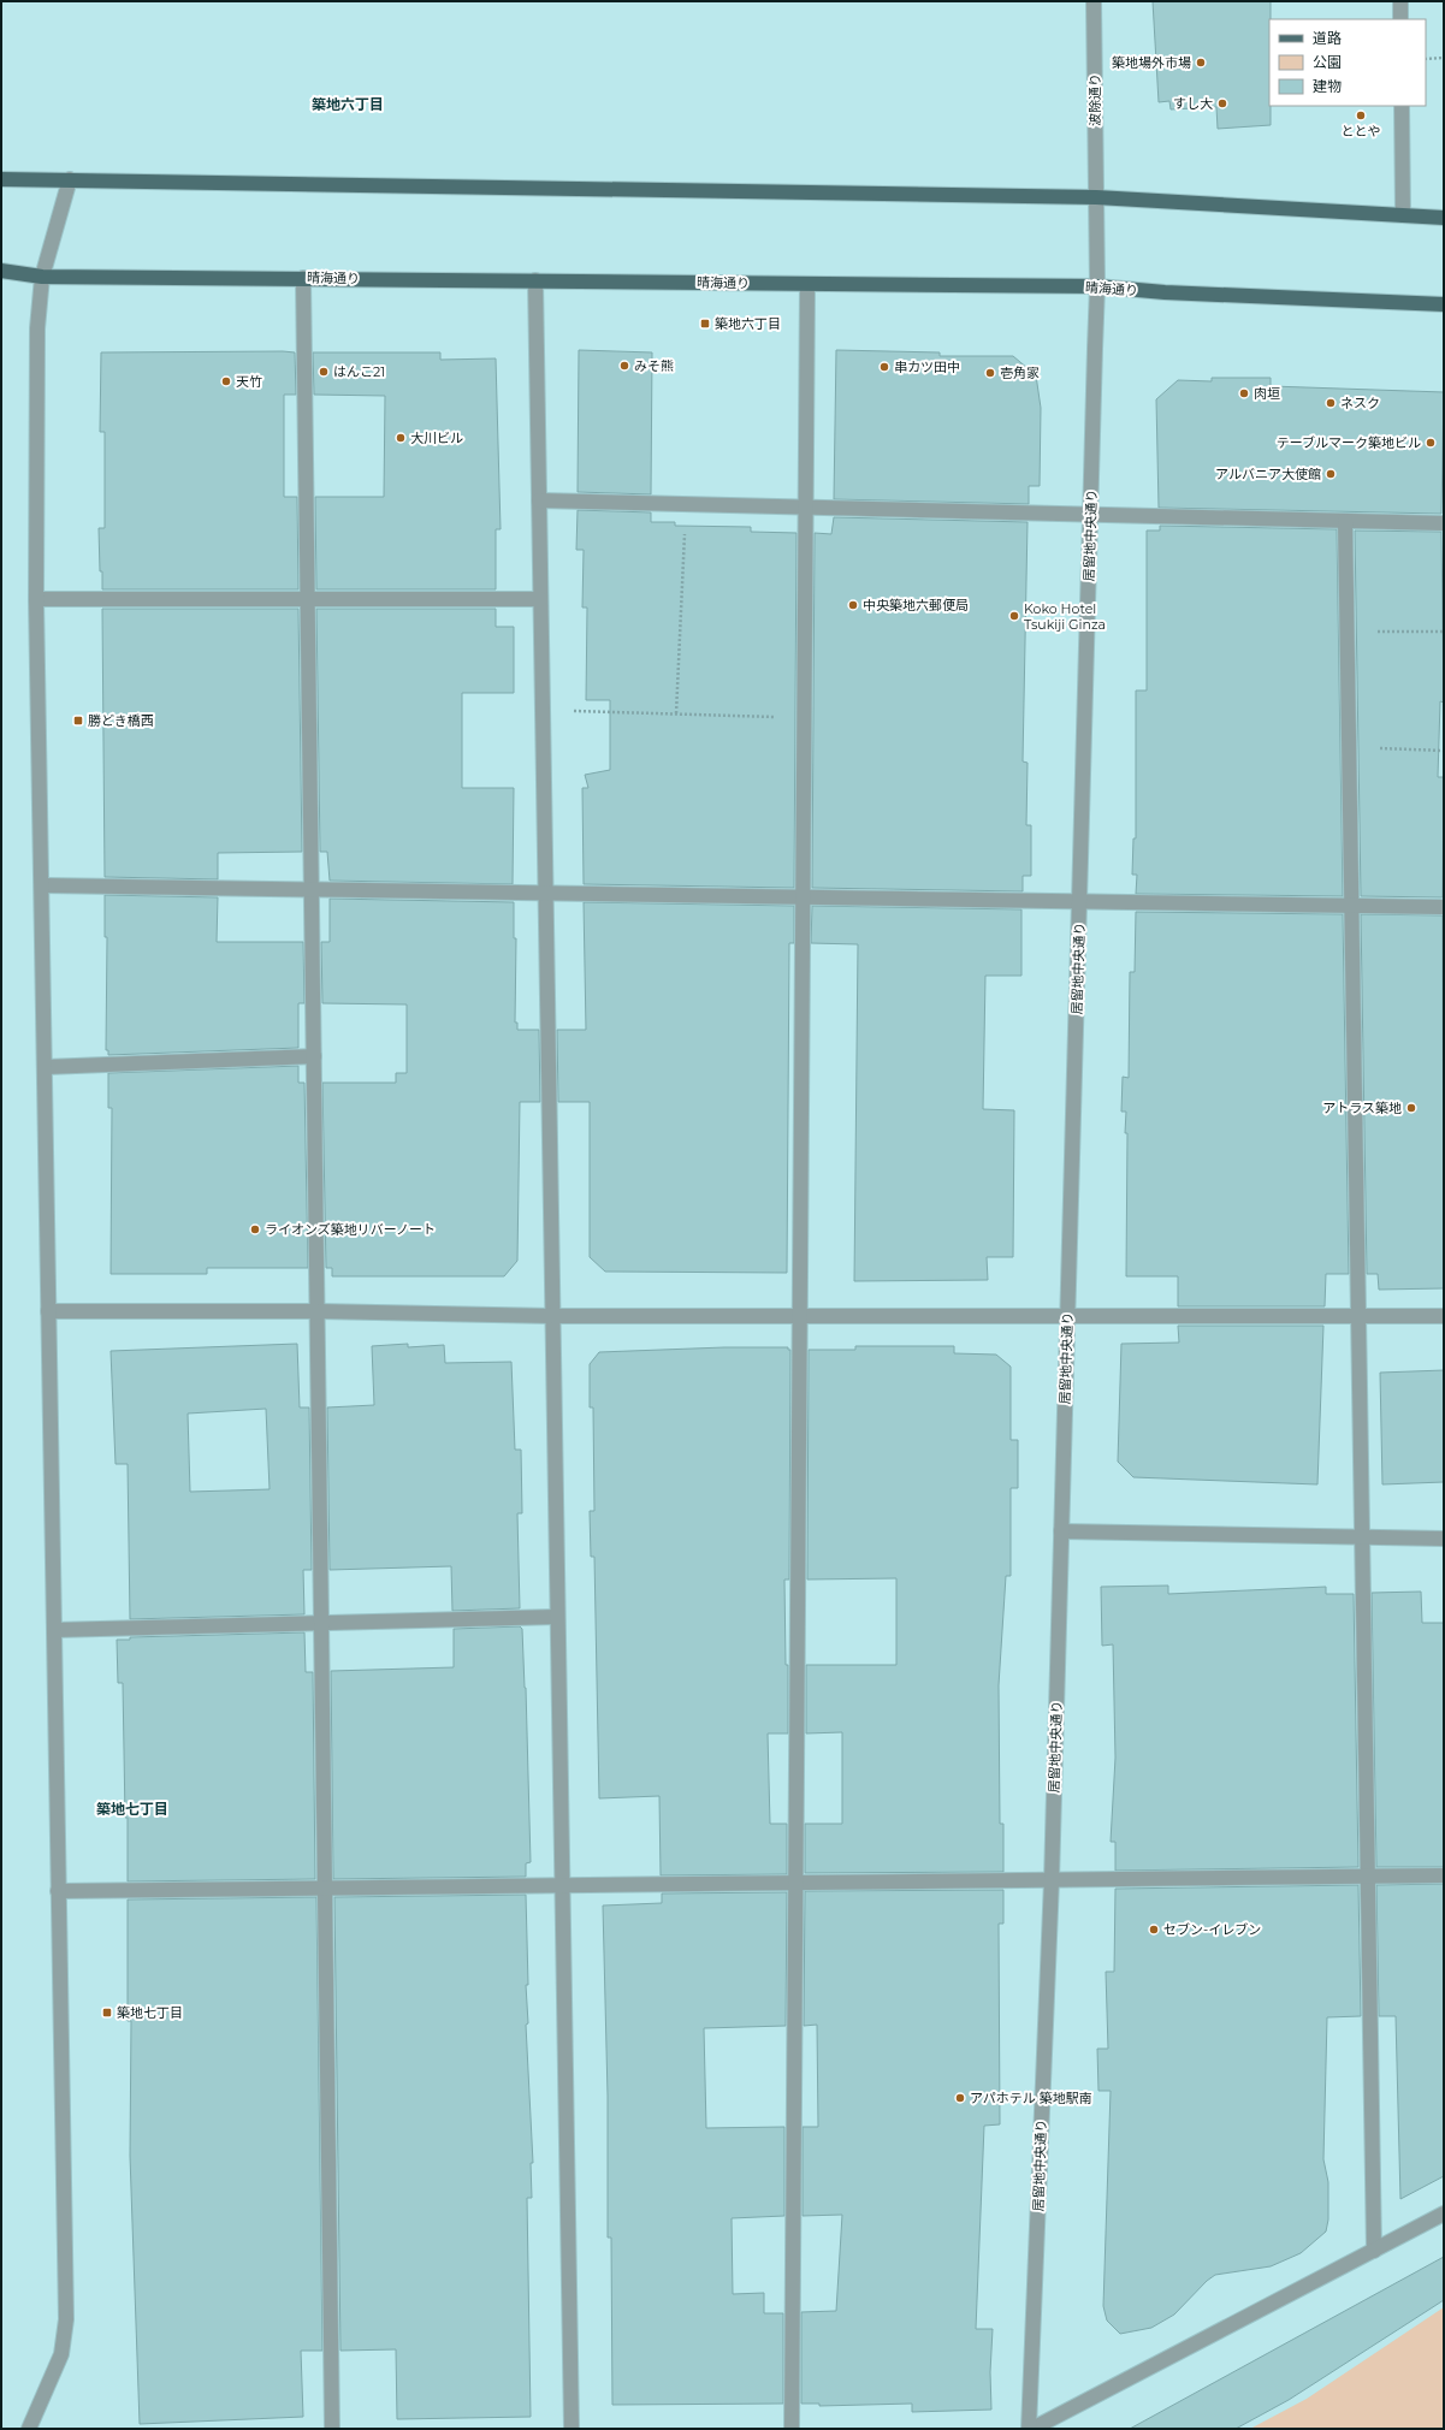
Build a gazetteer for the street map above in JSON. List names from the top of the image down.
{
  "streets": {
    "main road": ["晴海通り"],
    "street": ["波除通り", "居留地中央通り"]
  },
  "crossings": [
    ["波除通り", "晴海通り"],
    ["波除通り", "居留地中央通り"],
    ["晴海通り", "居留地中央通り"]
  ],
  "districts": ["築地六丁目", "築地七丁目"],
  "places": {
    "other": [
      "築地場外市場",
      "すし大",
      "ととや",
      "みそ熊",
      "串カツ田中",
      "はんこ21",
      "壱角家",
      "天竹",
      "肉垣",
      "ネスク",
      "大川ビル",
      "テーブルマーク築地ビル",
      "アルバニア大使館",
      "中央築地六郵便局",
      "Koko Hotel Tsukiji Ginza",
      "アトラス築地",
      "ライオンズ築地リバーノート",
      "セブン-イレブン",
      "アパホテル 築地駅南"
    ],
    "transit": ["築地六丁目", "勝どき橋西", "築地七丁目"]
  },
  "legend": ["道路", "公園", "建物"]
}
